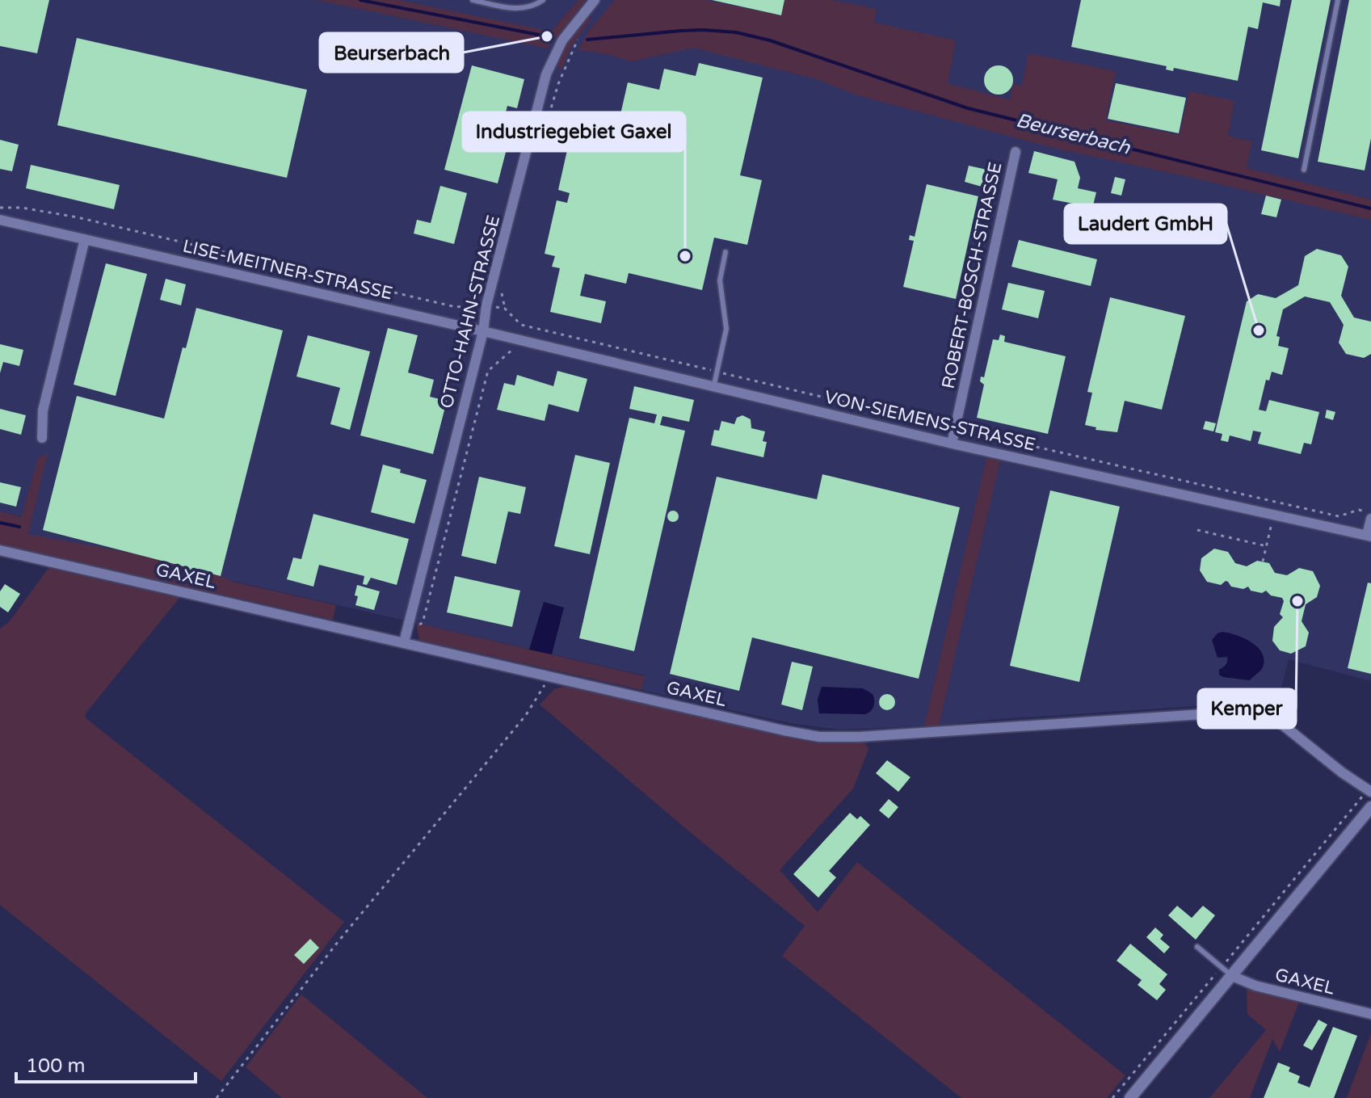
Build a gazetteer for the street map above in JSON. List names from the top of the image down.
{
  "streets": {
    "street": [
      "LISE-MEITNER-STRASSE",
      "ROBERT-BOSCH-STRASSE",
      "OTTO-HAHN-STRASSE",
      "VON-SIEMENS-STRASSE",
      "GAXEL"
    ]
  },
  "crossings": [
    ["LISE-MEITNER-STRASSE", "OTTO-HAHN-STRASSE"],
    ["LISE-MEITNER-STRASSE", "VON-SIEMENS-STRASSE"],
    ["ROBERT-BOSCH-STRASSE", "VON-SIEMENS-STRASSE"],
    ["OTTO-HAHN-STRASSE", "VON-SIEMENS-STRASSE"],
    ["OTTO-HAHN-STRASSE", "GAXEL"]
  ],
  "water": ["Beurserbach"],
  "places": [
    "Beurserbach",
    "Industriegebiet Gaxel",
    "Laudert GmbH",
    "Kemper"
  ],
  "scale_bar": "100 m"
}
